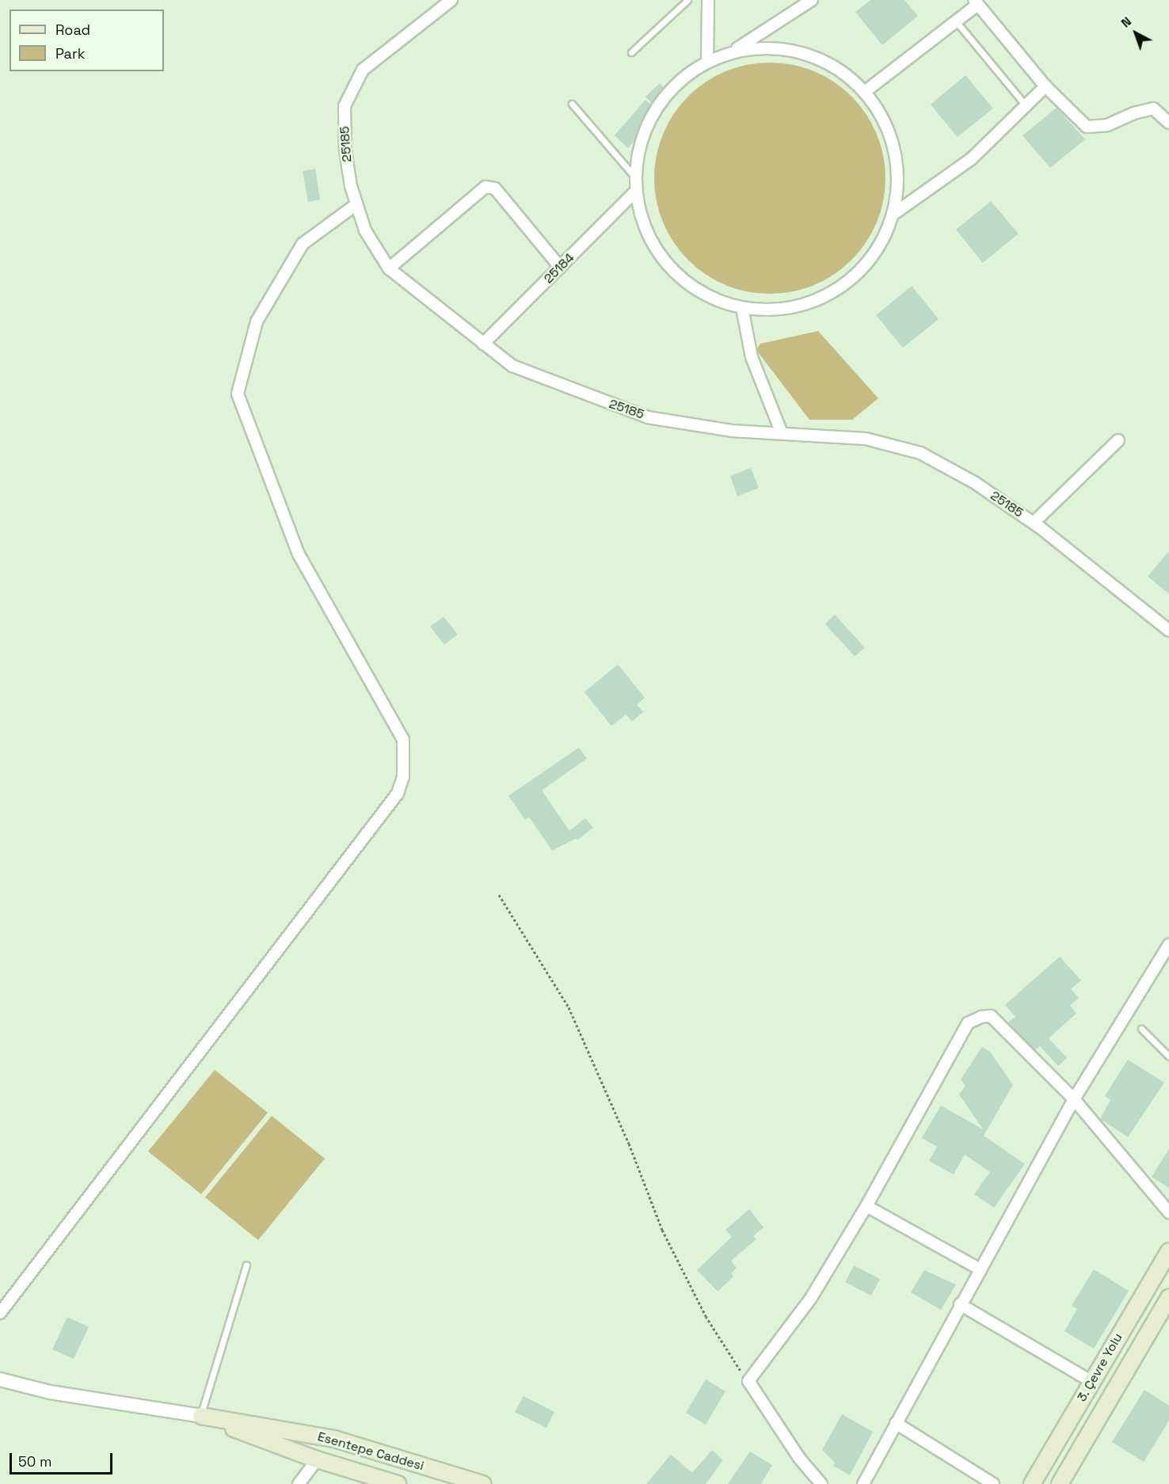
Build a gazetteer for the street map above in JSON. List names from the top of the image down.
{
  "streets": {
    "main road": ["3. Çevre Yolu", "Esentepe Caddesi"],
    "street": ["25185", "25184"]
  },
  "crossings": [
    ["25185", "25184"]
  ],
  "legend": ["Road", "Park"],
  "scale_bar": "50 m",
  "north": "top left"
}
